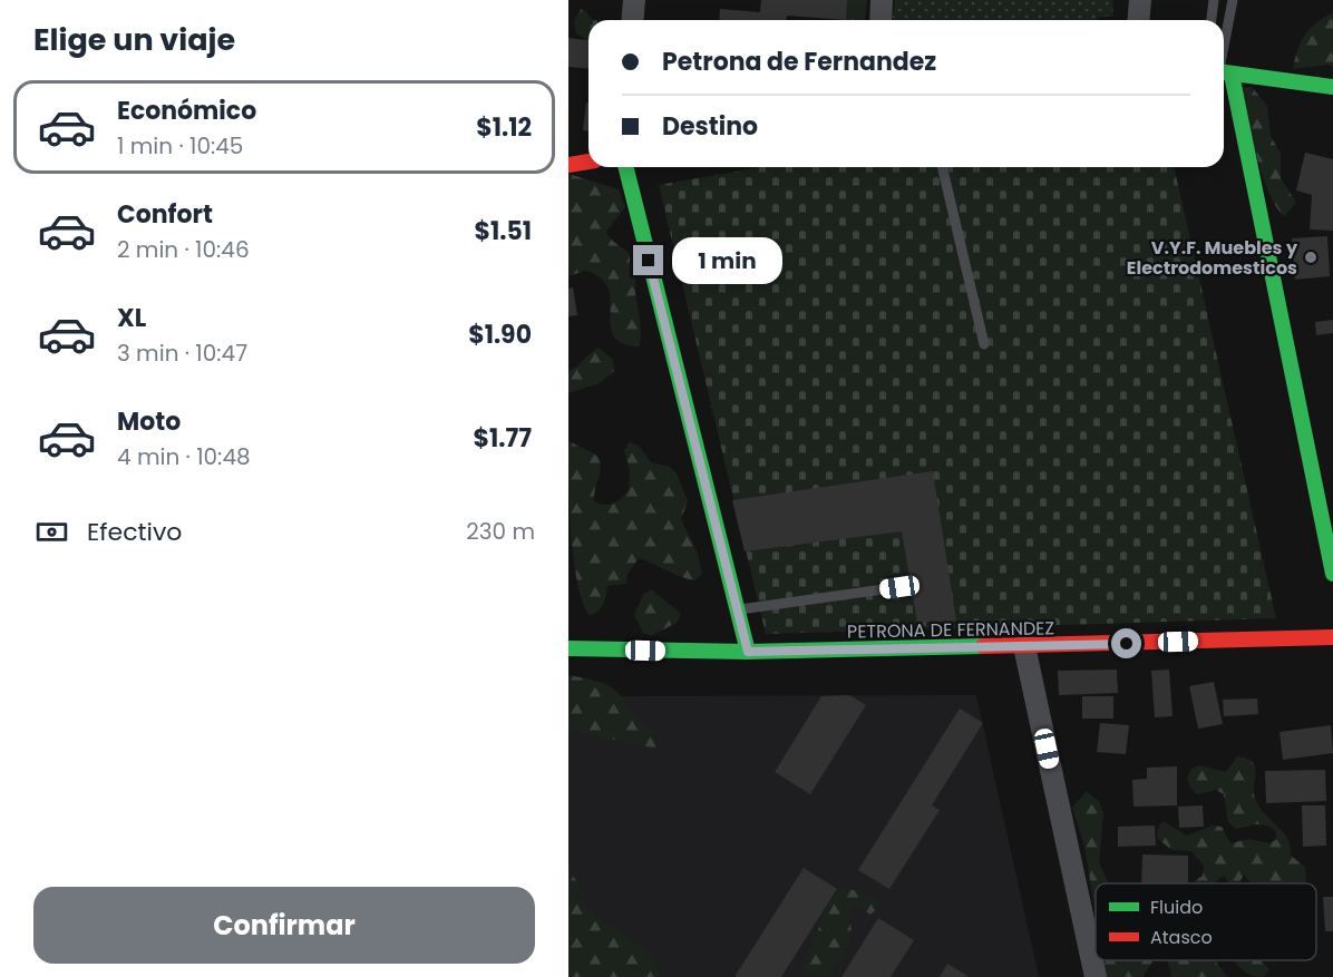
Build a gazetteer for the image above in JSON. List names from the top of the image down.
{
  "streets": {
    "street": ["PETRONA DE FERNANDEZ"]
  },
  "places": ["V.Y.F. Muebles y Electrodomesticos"],
  "legend": ["Fluido", "Atasco"],
  "page": {
    "heading": "Elige un viaje",
    "banner": ["Petrona de Fernandez", "Destino"],
    "list": [
      {
        "name": "Económico",
        "note": "1 min · 10:45",
        "value": "$1.12"
      },
      {
        "name": "Confort",
        "note": "2 min · 10:46",
        "value": "$1.51"
      },
      {
        "name": "XL",
        "note": "3 min · 10:47",
        "value": "$1.90"
      },
      {
        "name": "Moto",
        "note": "4 min · 10:48",
        "value": "$1.77"
      }
    ],
    "bubble": "1 min",
    "pay": ["Efectivo", "230 m"],
    "buttons": "Confirmar"
  }
}
